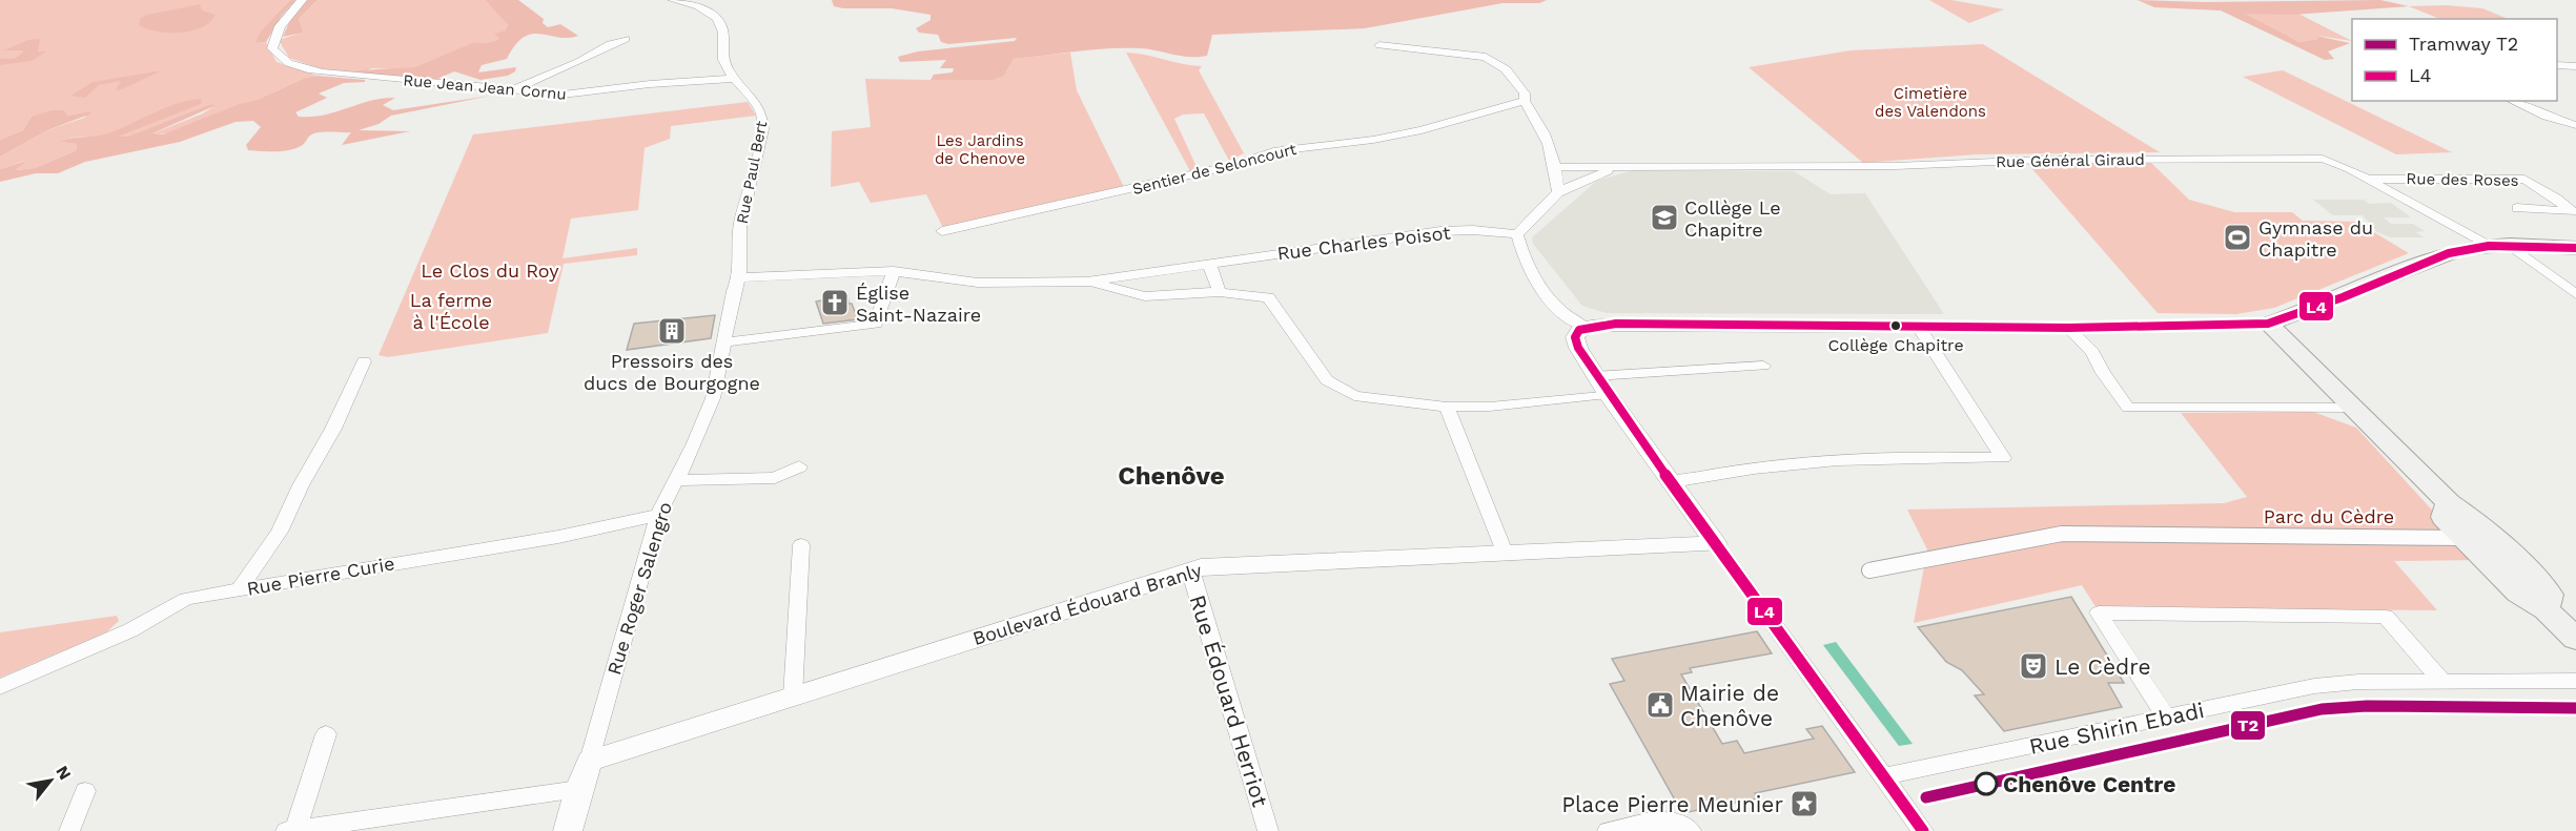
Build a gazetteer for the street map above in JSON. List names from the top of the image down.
{
  "streets": {
    "street": [
      "Rue Jean Jean Cornu",
      "Rue Général Giraud",
      "Sentier de Seloncourt",
      "Rue Paul Bert",
      "Rue des Roses",
      "Rue Charles Poisot",
      "Rue Pierre Curie",
      "Rue Roger Salengro",
      "Boulevard Édouard Branly",
      "Rue Édouard Herriot",
      "Rue Shirin Ebadi"
    ]
  },
  "crossings": [
    ["Rue Jean Jean Cornu", "Rue Paul Bert"],
    ["Rue Général Giraud", "Rue des Roses"],
    ["Rue Général Giraud", "Rue Charles Poisot"],
    ["Rue Paul Bert", "Rue Roger Salengro"],
    ["Rue Pierre Curie", "Rue Roger Salengro"],
    ["Rue Roger Salengro", "Boulevard Édouard Branly"],
    ["Boulevard Édouard Branly", "Rue Édouard Herriot"]
  ],
  "districts": ["Chenôve"],
  "parks": [
    "Cimetière des Valendons",
    "Les Jardins de Chenove",
    "Le Clos du Roy",
    "La ferme à l'École",
    "Parc du Cèdre"
  ],
  "places": {
    "school or university": ["Collège Le Chapitre"],
    "sports": ["Gymnase du Chapitre"],
    "church": ["Église Saint-Nazaire"],
    "other": ["Collège Chapitre", "Chenôve Centre"],
    "building": ["Pressoirs des ducs de Bourgogne"],
    "theatre": ["Le Cèdre"],
    "public building": ["Mairie de Chenôve"],
    "place": ["Place Pierre Meunier"]
  },
  "lines": ["transit line L4", "tram line T2"],
  "legend": ["Tramway T2", "L4"],
  "north": "top right"
}
